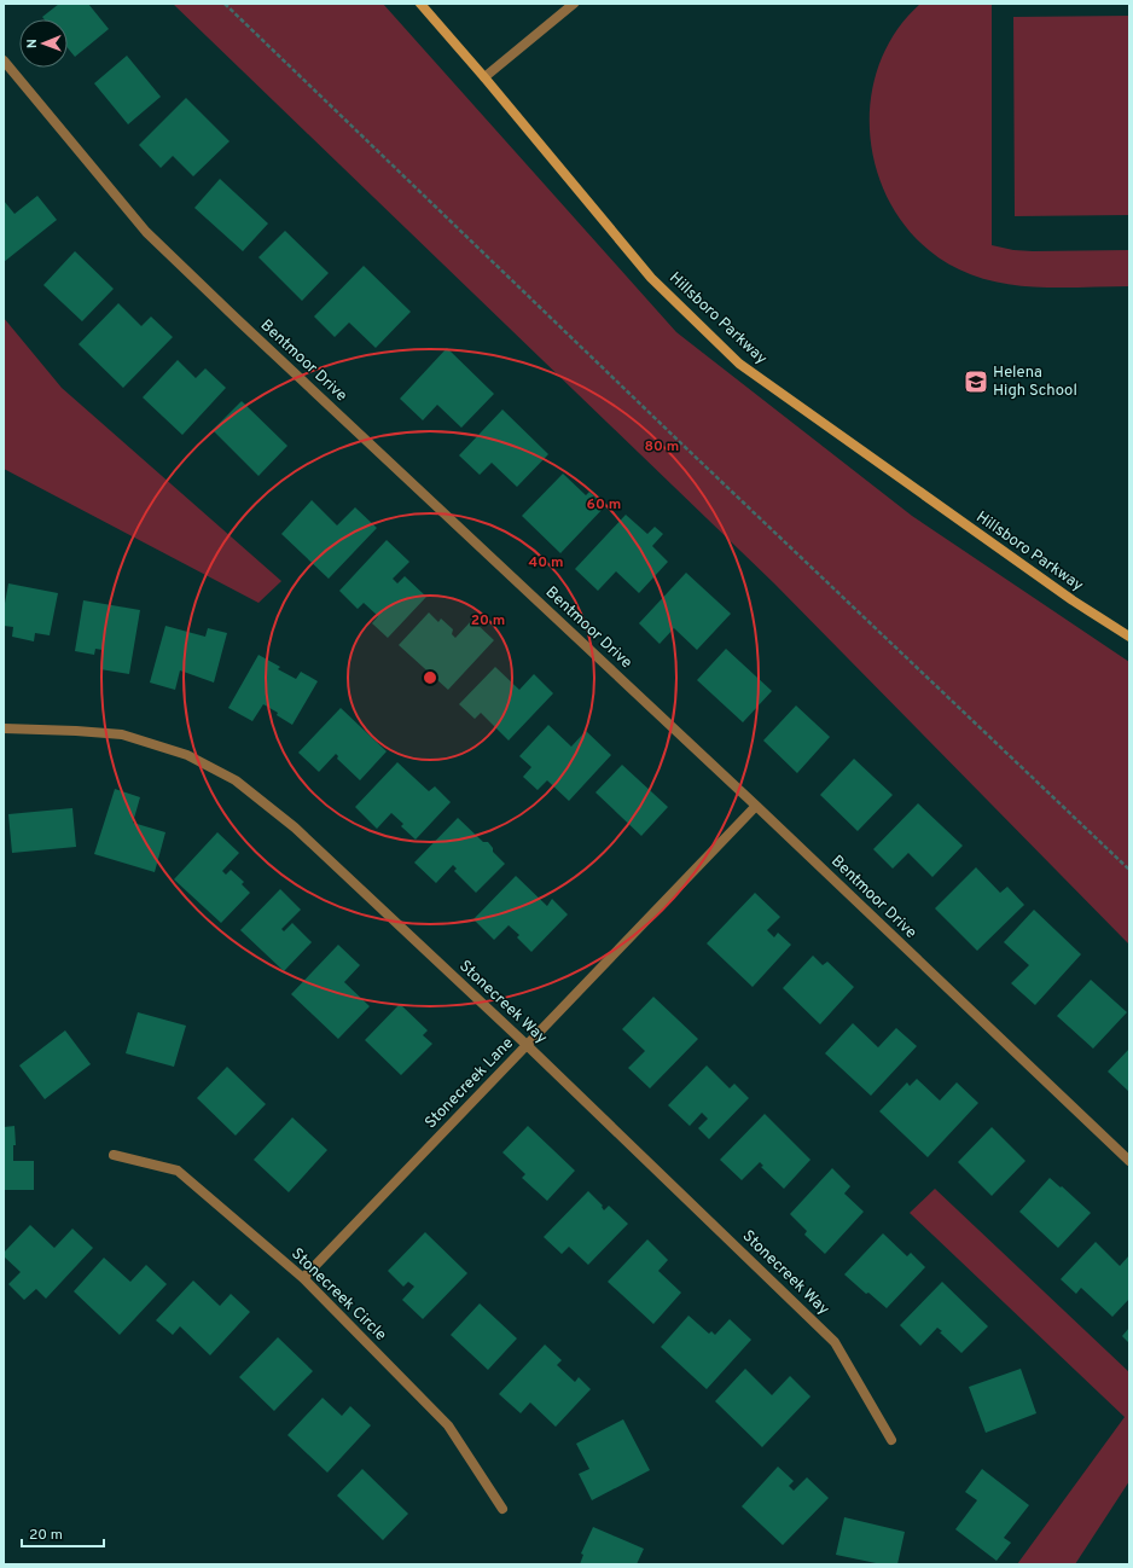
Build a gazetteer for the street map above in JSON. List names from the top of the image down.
{
  "streets": {
    "street": [
      "Hillsboro Parkway",
      "Bentmoor Drive",
      "Stonecreek Way",
      "Stonecreek Lane",
      "Stonecreek Circle"
    ]
  },
  "crossings": [
    ["Bentmoor Drive", "Stonecreek Lane"],
    ["Stonecreek Way", "Stonecreek Lane"],
    ["Stonecreek Lane", "Stonecreek Circle"]
  ],
  "places": {
    "school or university": ["Helena High School"]
  },
  "scale_bar": "20 m",
  "north": "left",
  "rings": [
    "80 m",
    "60 m",
    "40 m",
    "20 m"
  ]
}
